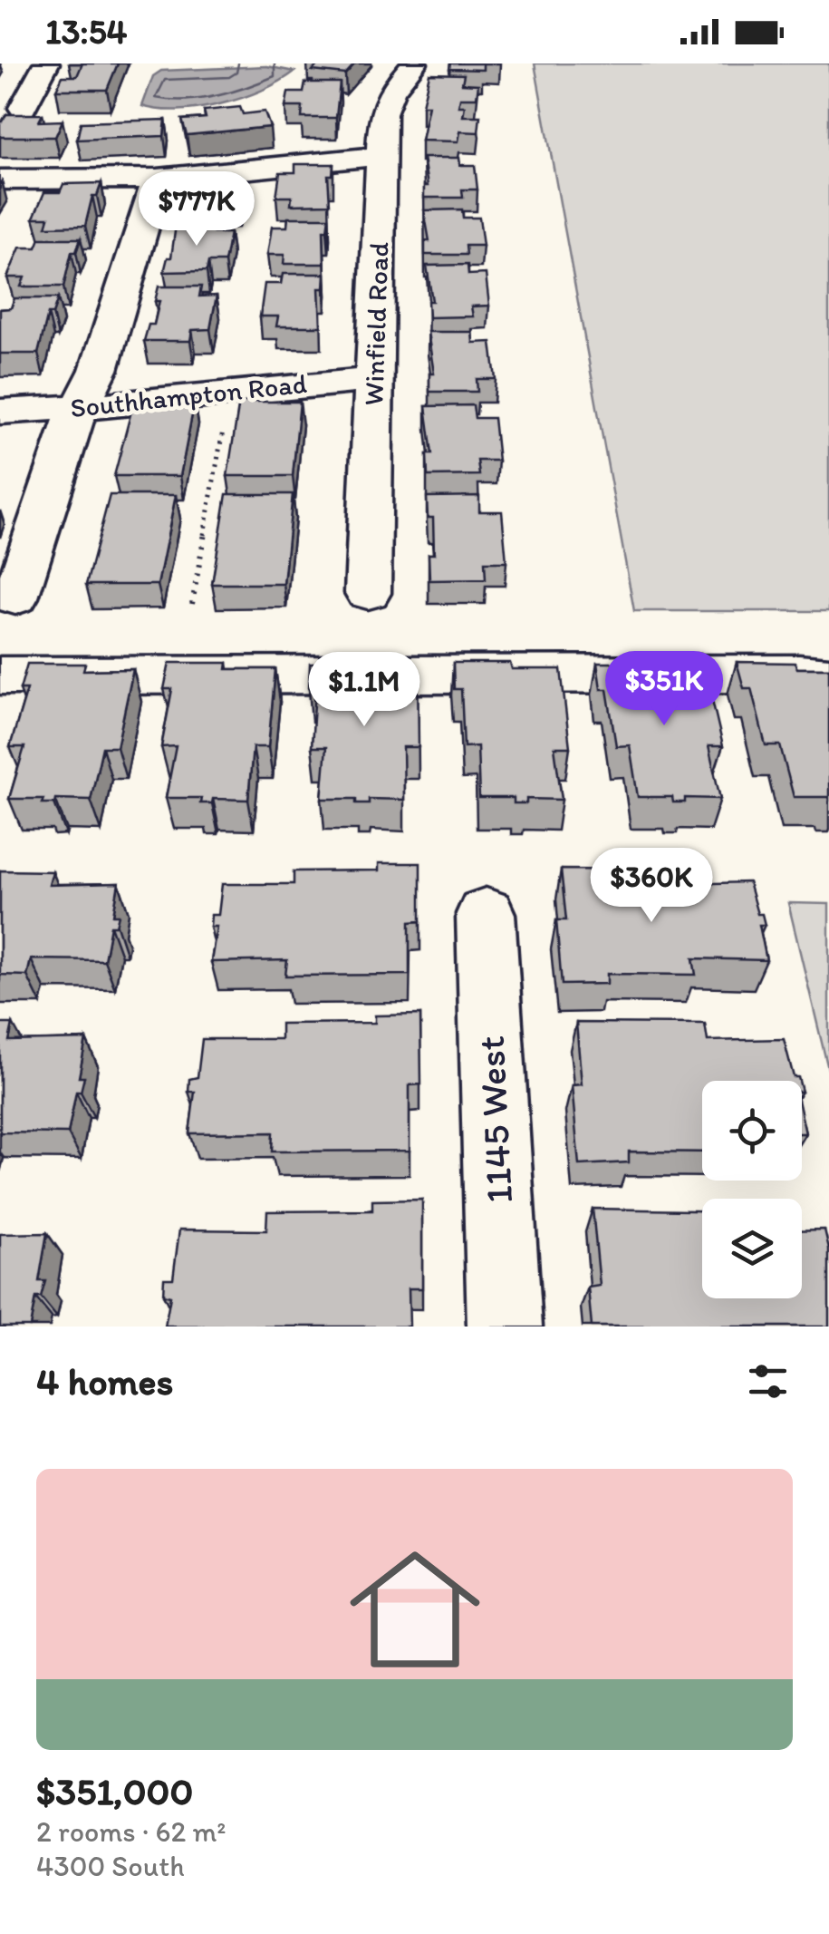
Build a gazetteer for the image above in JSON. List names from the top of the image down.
{
  "streets": {
    "street": ["Winfield Road", "Southhampton Road", "1145 West"]
  },
  "crossings": [
    ["Winfield Road", "Southhampton Road"]
  ],
  "page": {
    "status": "13:54",
    "price": [
      "$777K",
      "$351K",
      "$1.1M",
      "$360K"
    ],
    "heading": "4 homes",
    "list": [
      {
        "name": "$351,000",
        "note": "2 rooms · 62 m² · 4300 South"
      }
    ]
  }
}
